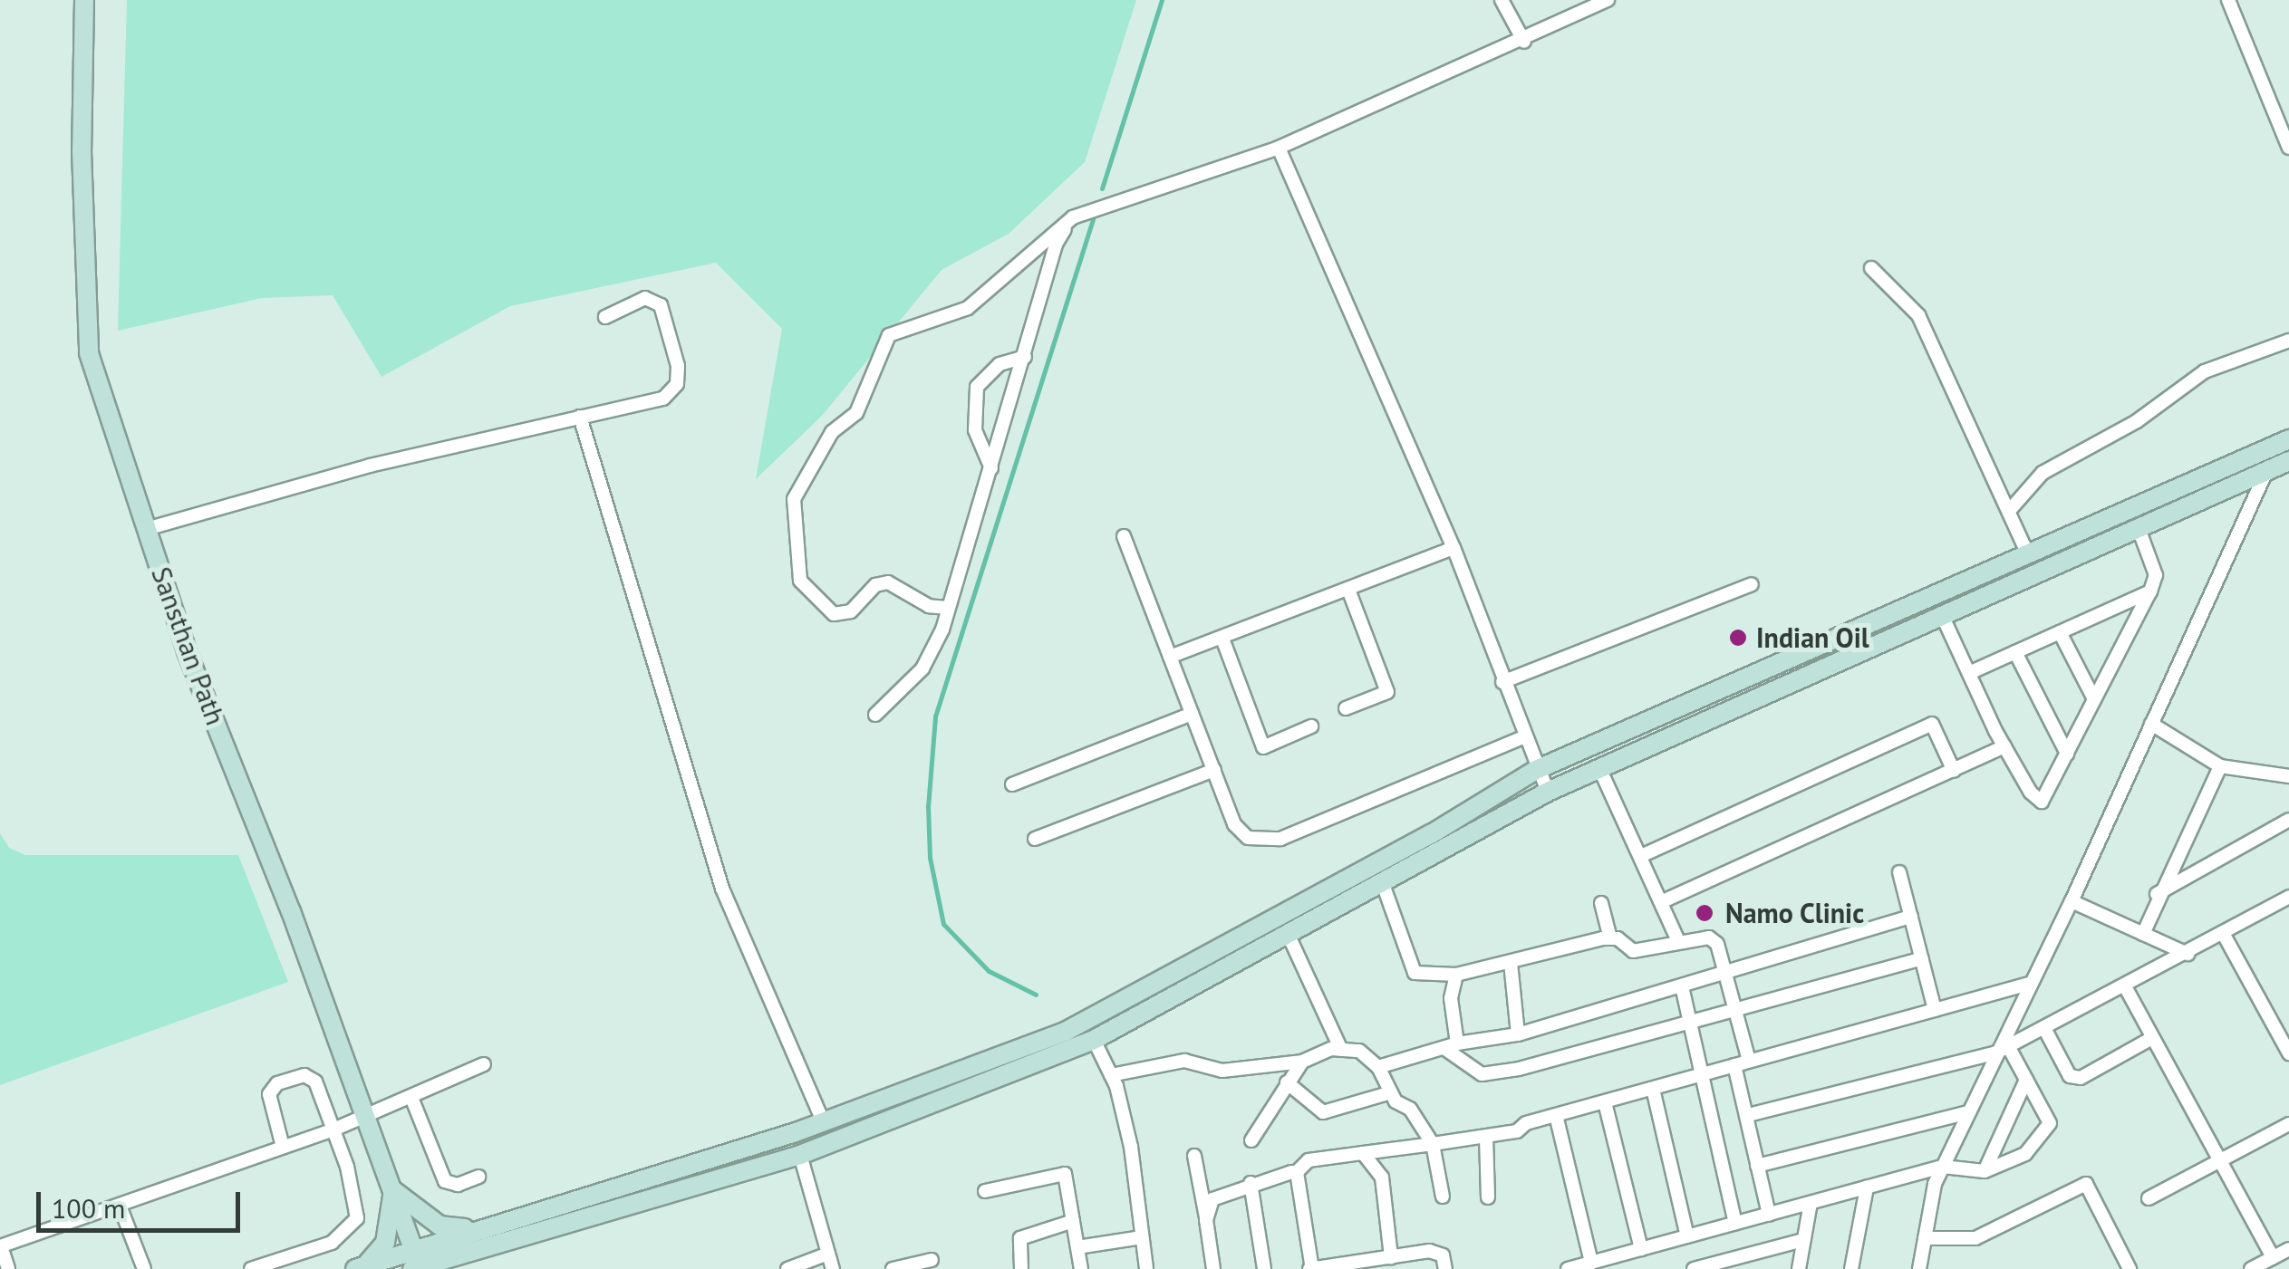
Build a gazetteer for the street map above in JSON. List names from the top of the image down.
{
  "streets": {
    "main road": ["Sansthan Path"]
  },
  "places": ["Indian Oil", "Namo Clinic"],
  "scale_bar": "100 m"
}
